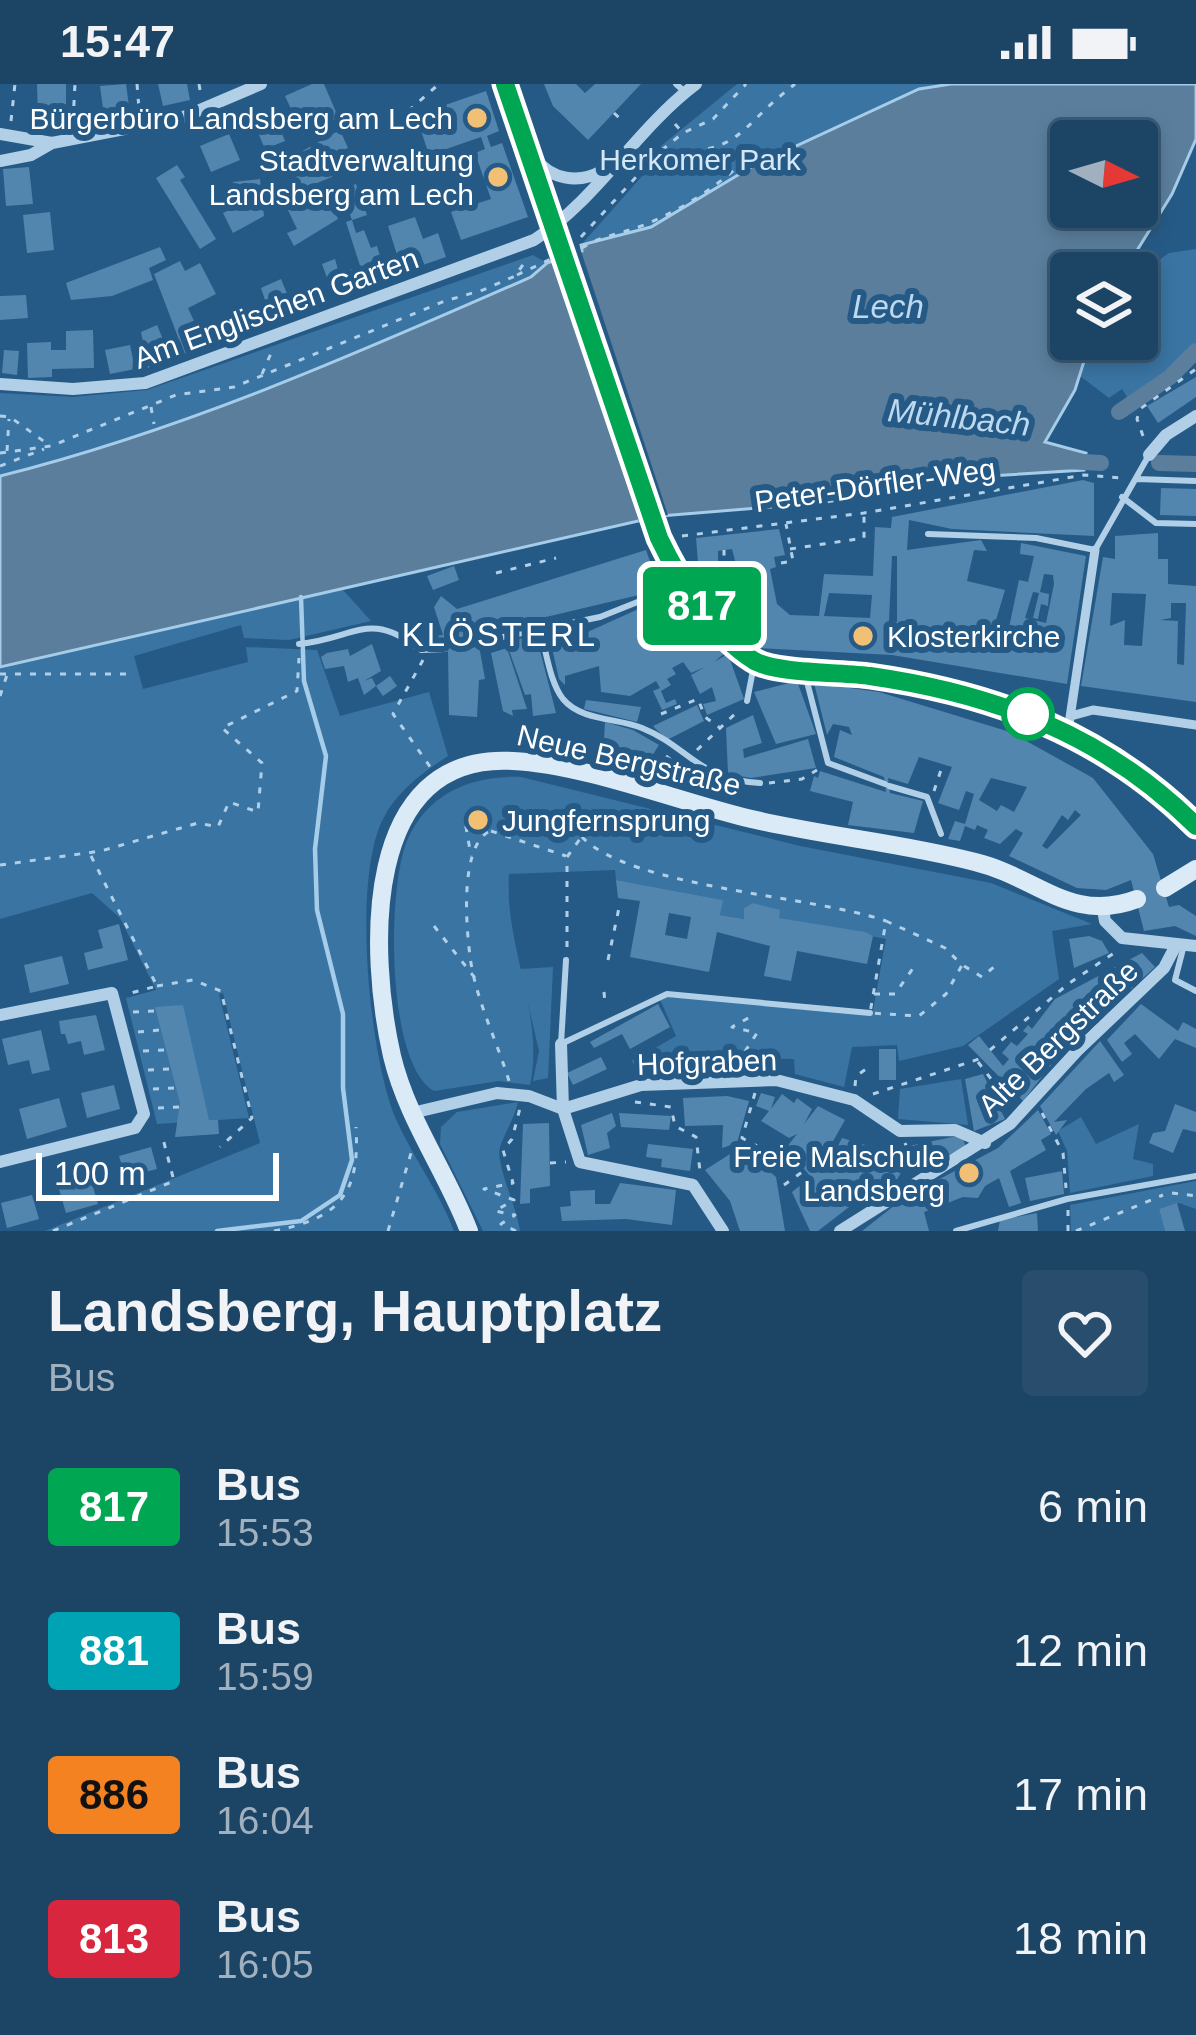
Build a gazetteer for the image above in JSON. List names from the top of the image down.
{
  "streets": {
    "main road": ["Neue Bergstraße"],
    "street": ["Am Englischen Garten", "Alte Bergstraße", "Hofgraben"],
    "path": ["Peter-Dörfler-Weg"]
  },
  "districts": ["KLÖSTERL"],
  "water": ["Lech", "Mühlbach"],
  "parks": ["Herkomer Park"],
  "places": [
    "Bürgerbüro Landsberg am Lech",
    "Stadtverwaltung Landsberg am Lech",
    "Klosterkirche",
    "Jungfernsprung",
    "Freie Malschule Landsberg"
  ],
  "lines": ["bus line 817"],
  "scale_bar": "100 m",
  "north": "right",
  "page": {
    "status": "15:47",
    "on_map": "817",
    "scale": "100 m",
    "heading": ["Landsberg, Hauptplatz", "Bus"],
    "list": [
      {
        "mark": "817",
        "name": "Bus",
        "note": "15:53",
        "value": "6 min"
      },
      {
        "mark": "881",
        "name": "Bus",
        "note": "15:59",
        "value": "12 min"
      },
      {
        "mark": "886",
        "name": "Bus",
        "note": "16:04",
        "value": "17 min"
      },
      {
        "mark": "813",
        "name": "Bus",
        "note": "16:05",
        "value": "18 min"
      }
    ]
  }
}
